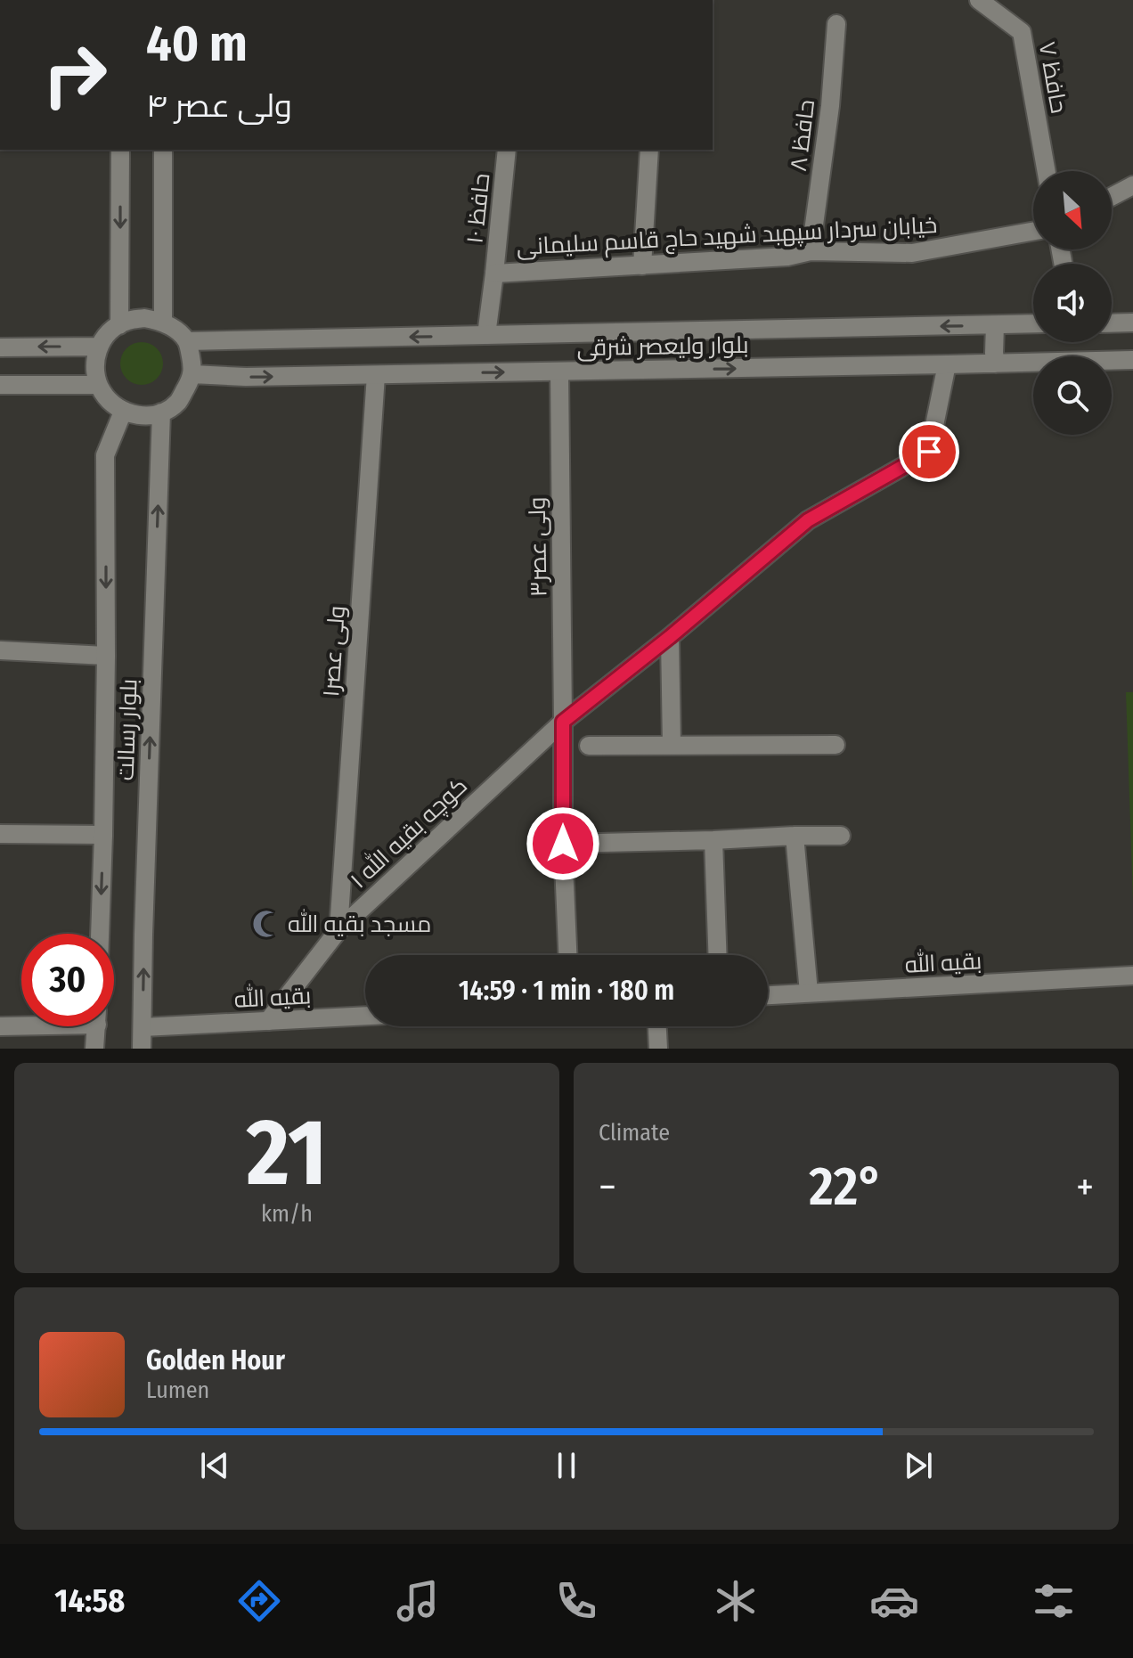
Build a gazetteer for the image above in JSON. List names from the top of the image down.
{
  "streets": {
    "street": [
      "حافظ ۷",
      "حافظ ۸",
      "حافظ ۱۰",
      "خیابان سردار سپهبد شهید حاج قاسم سلیمانی",
      "بلوار ولیعصر شرقی",
      "ولی عصر۳",
      "ولی عصر۱",
      "بلوار رسالت",
      "کوچه بقیه الله ۱",
      "بقیه الله"
    ]
  },
  "crossings": [
    ["حافظ ۸", "خیابان سردار سپهبد شهید حاج قاسم سلیمانی"],
    ["حافظ ۱۰", "خیابان سردار سپهبد شهید حاج قاسم سلیمانی"],
    ["حافظ ۱۰", "بلوار ولیعصر شرقی"],
    ["بلوار ولیعصر شرقی", "ولی عصر۳"],
    ["بلوار ولیعصر شرقی", "ولی عصر۱"],
    ["بلوار ولیعصر شرقی", "بلوار رسالت"],
    ["بلوار ولیعصر شرقی", "کوچه بقیه الله ۱"],
    ["ولی عصر۳", "کوچه بقیه الله ۱"],
    ["ولی عصر۱", "کوچه بقیه الله ۱"],
    ["بلوار رسالت", "بقیه الله"],
    ["کوچه بقیه الله ۱", "بقیه الله"]
  ],
  "places": {
    "mosque": ["مسجد بقیه الله"]
  },
  "north": "bottom right",
  "page": {
    "turn": ["40 m", "ولی عصر ۴"],
    "limit": "30",
    "trip": "14:59 · 1 min · 180 m",
    "tile": [
      ["21", "km/h"],
      "Climate"
    ],
    "heat": ["−", "22°", "+"],
    "song": ["Golden Hour", "Lumen"],
    "tabs": "14:58"
  }
}
